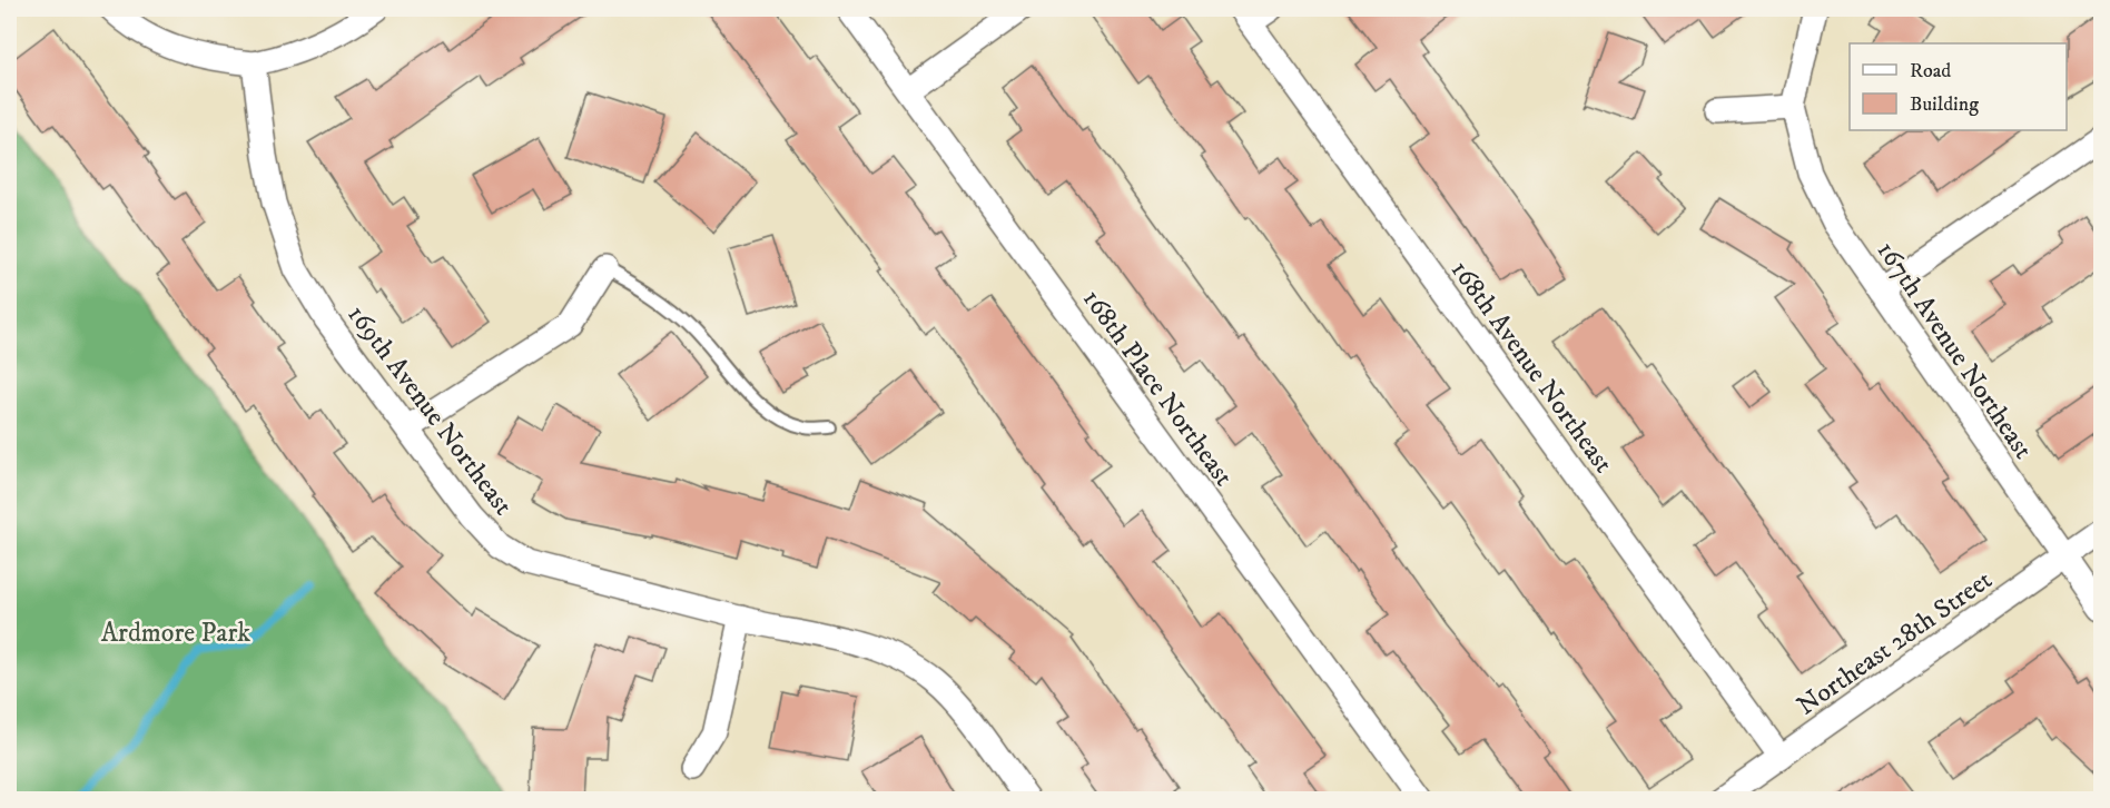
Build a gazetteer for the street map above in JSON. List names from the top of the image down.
{
  "streets": {
    "street": [
      "167th Avenue Northeast",
      "168th Avenue Northeast",
      "168th Place Northeast",
      "169th Avenue Northeast",
      "Northeast 28th Street"
    ]
  },
  "crossings": [
    ["167th Avenue Northeast", "Northeast 28th Street"],
    ["168th Avenue Northeast", "Northeast 28th Street"]
  ],
  "parks": ["Ardmore Park"],
  "legend": ["Road", "Building"]
}
